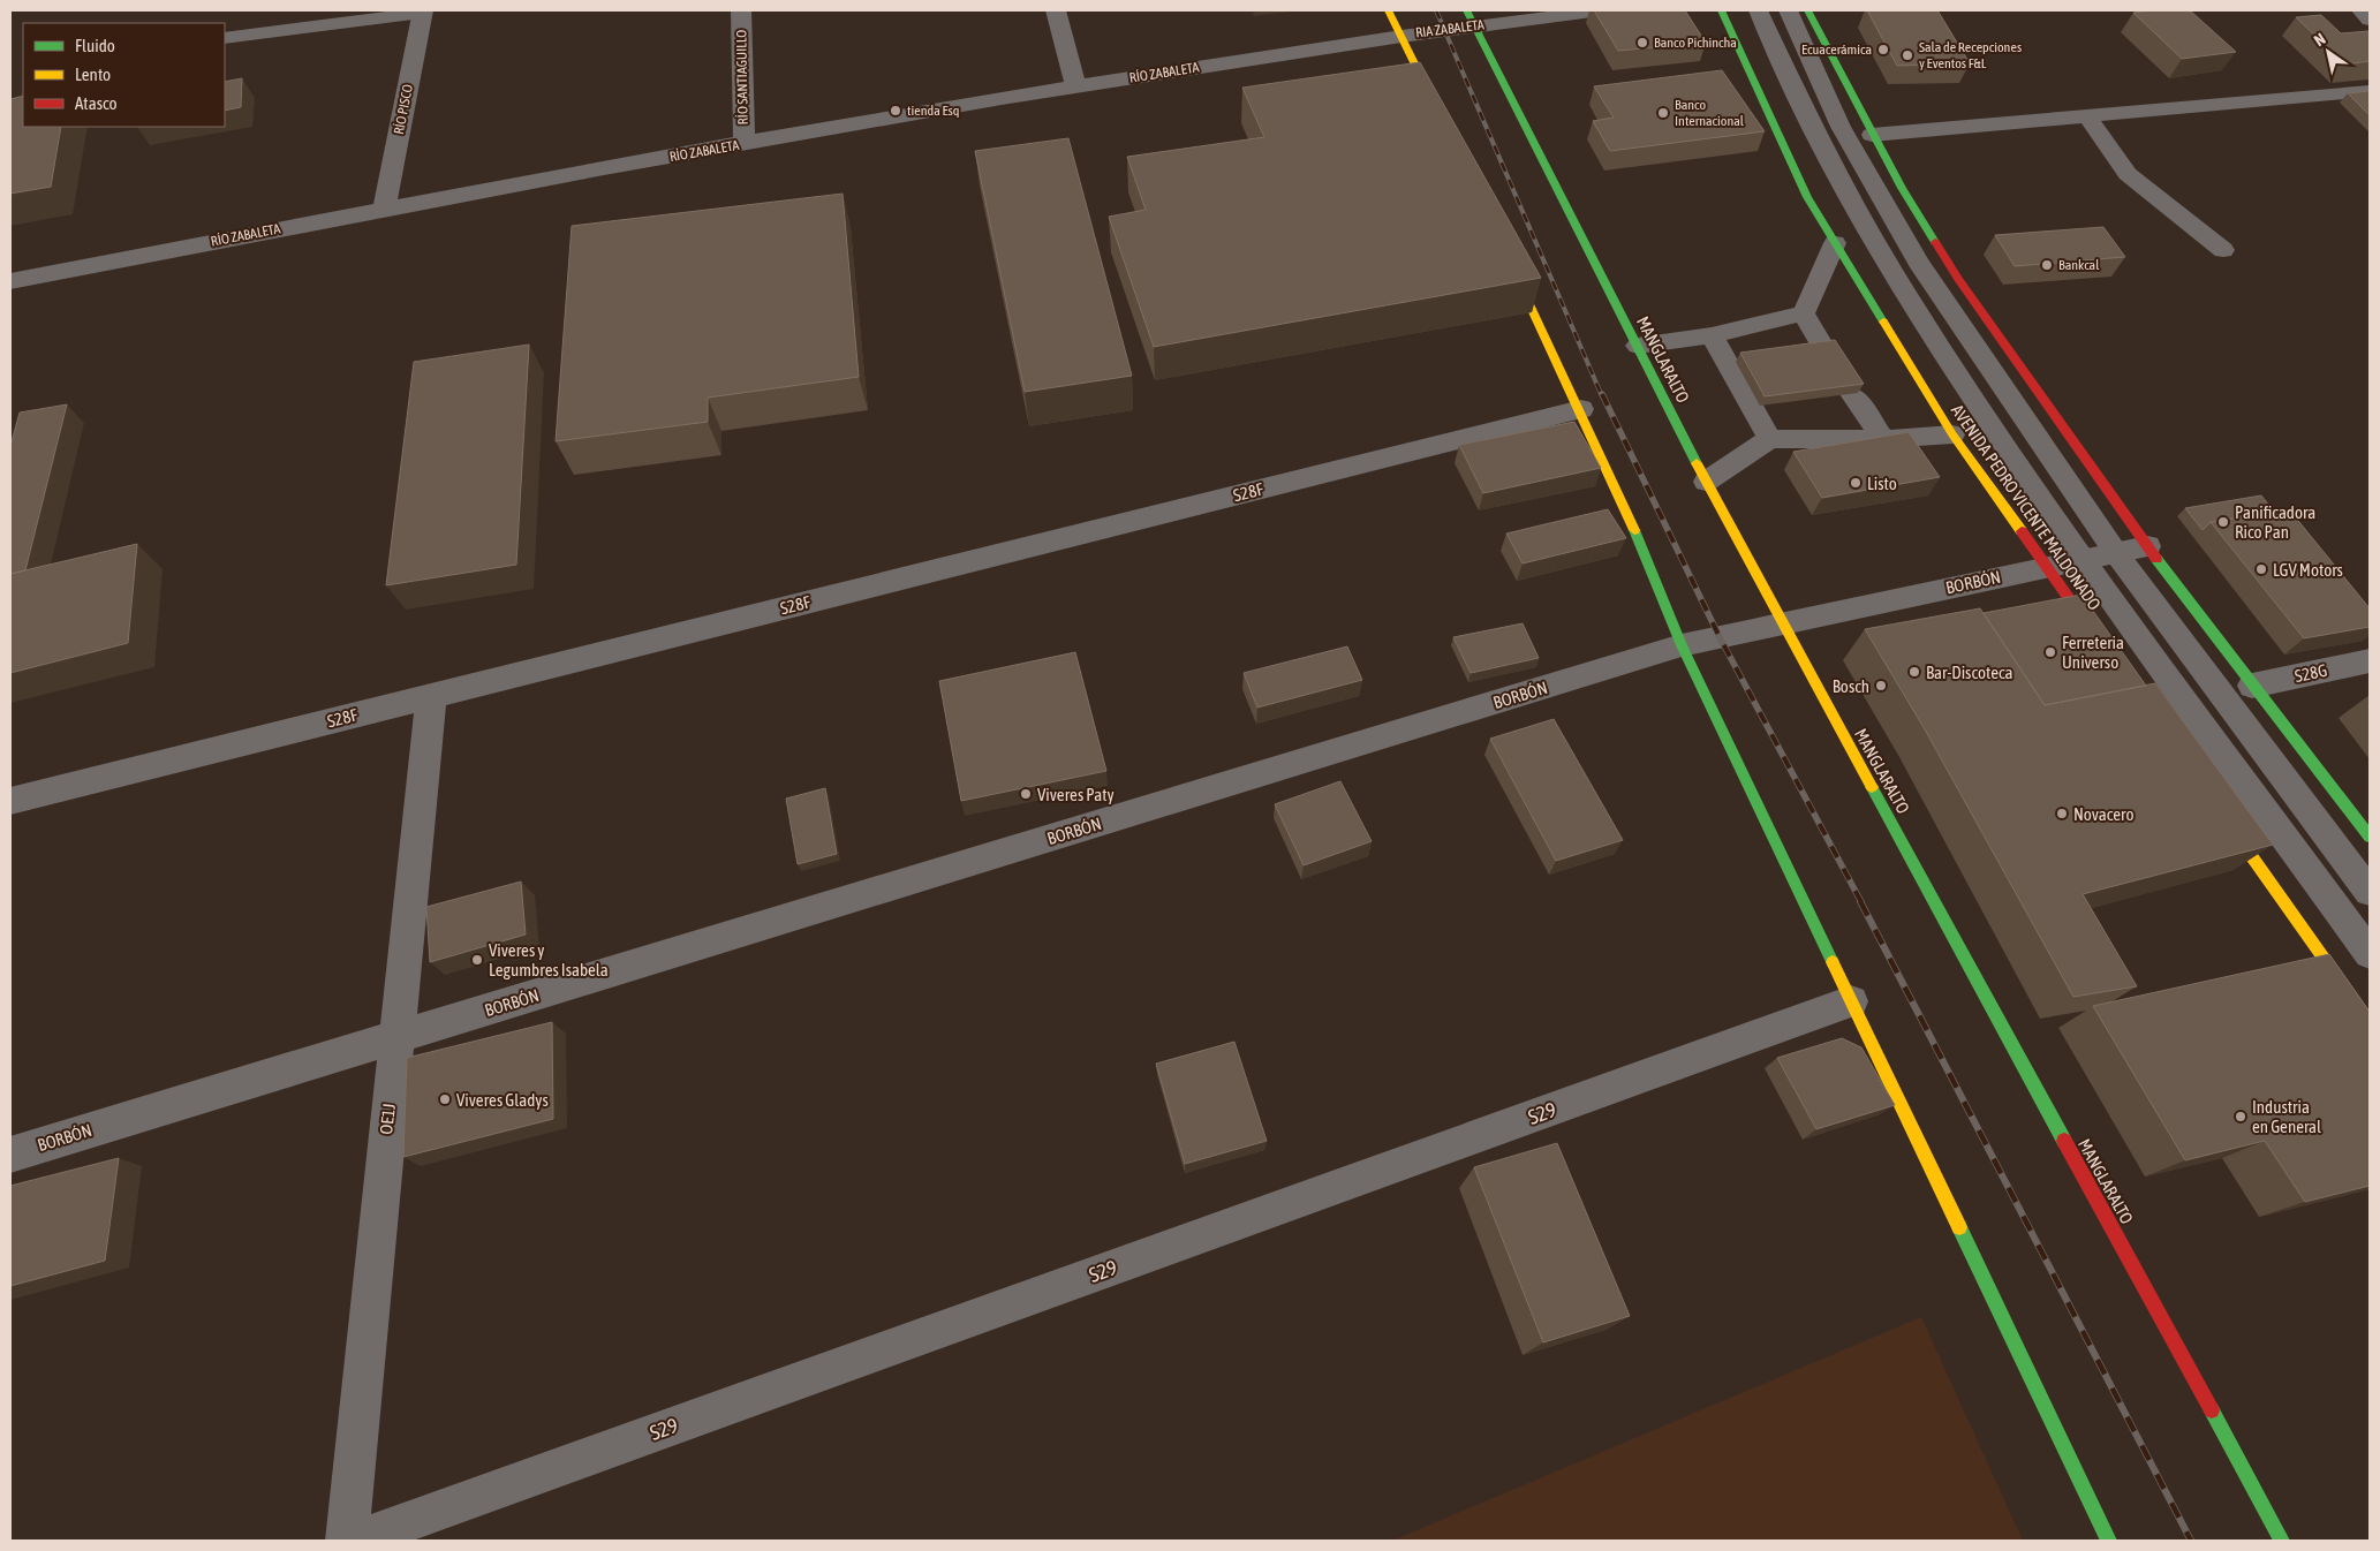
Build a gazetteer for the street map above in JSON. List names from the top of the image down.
{
  "streets": {
    "main road": ["MANGLARALTO", "AVENIDA PEDRO VICENTE MALDONADO"],
    "street": [
      "RIA ZABALETA",
      "RÍO ZABALETA",
      "RÍO SANTIAGUILLO",
      "RÍO PISCO",
      "S28F",
      "BORBÓN",
      "S28G",
      "S29",
      "OE1J"
    ]
  },
  "crossings": [
    ["RIA ZABALETA", "RÍO ZABALETA"],
    ["RIA ZABALETA", "MANGLARALTO"],
    ["RÍO ZABALETA", "RÍO SANTIAGUILLO"],
    ["RÍO ZABALETA", "RÍO PISCO"],
    ["MANGLARALTO", "BORBÓN"],
    ["S28F", "OE1J"],
    ["AVENIDA PEDRO VICENTE MALDONADO", "BORBÓN"],
    ["BORBÓN", "OE1J"]
  ],
  "places": [
    "Banco Pichincha",
    "Ecuacerámica",
    "Sala de Recepciones y Eventos F&L",
    "tienda Esq",
    "Banco Internacional",
    "Bankcal",
    "Listo",
    "Panificadora Rico Pan",
    "LGV Motors",
    "Ferreteria Universo",
    "Bar-Discoteca",
    "Bosch",
    "Viveres Paty",
    "Novacero",
    "Viveres y Legumbres Isabela",
    "Viveres Gladys",
    "Industria en General"
  ],
  "legend": ["Fluido", "Lento", "Atasco"],
  "north": "top left"
}
